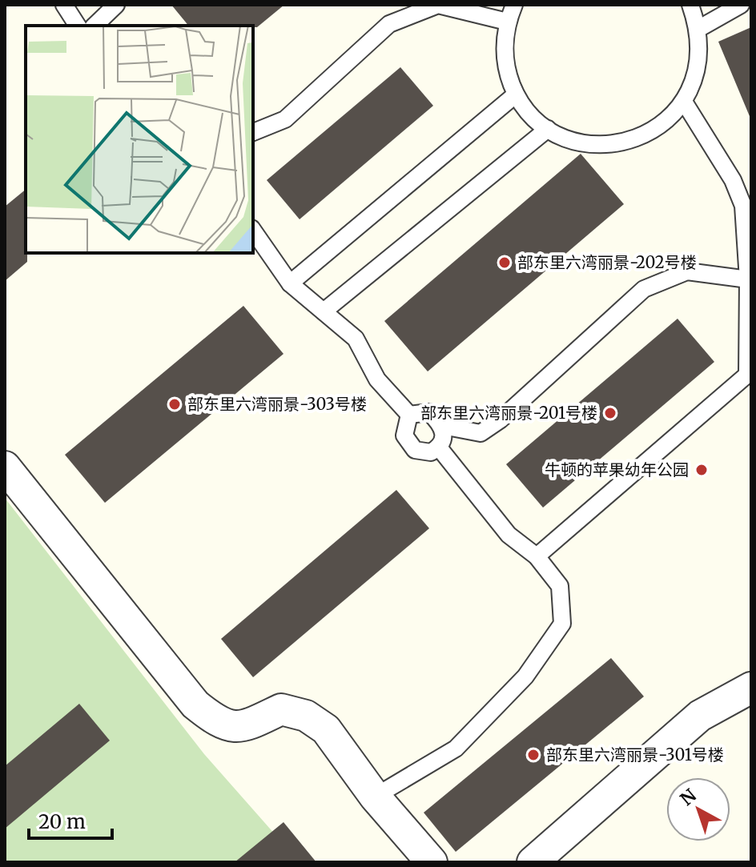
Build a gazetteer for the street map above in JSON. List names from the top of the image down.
{
  "places": [
    "部东里六湾丽景-202号楼",
    "部东里六湾丽景-303号楼",
    "部东里六湾丽景-201号楼",
    "牛顿的苹果幼年公园",
    "部东里六湾丽景-301号楼"
  ],
  "scale_bar": "20 m",
  "north": "top left"
}
